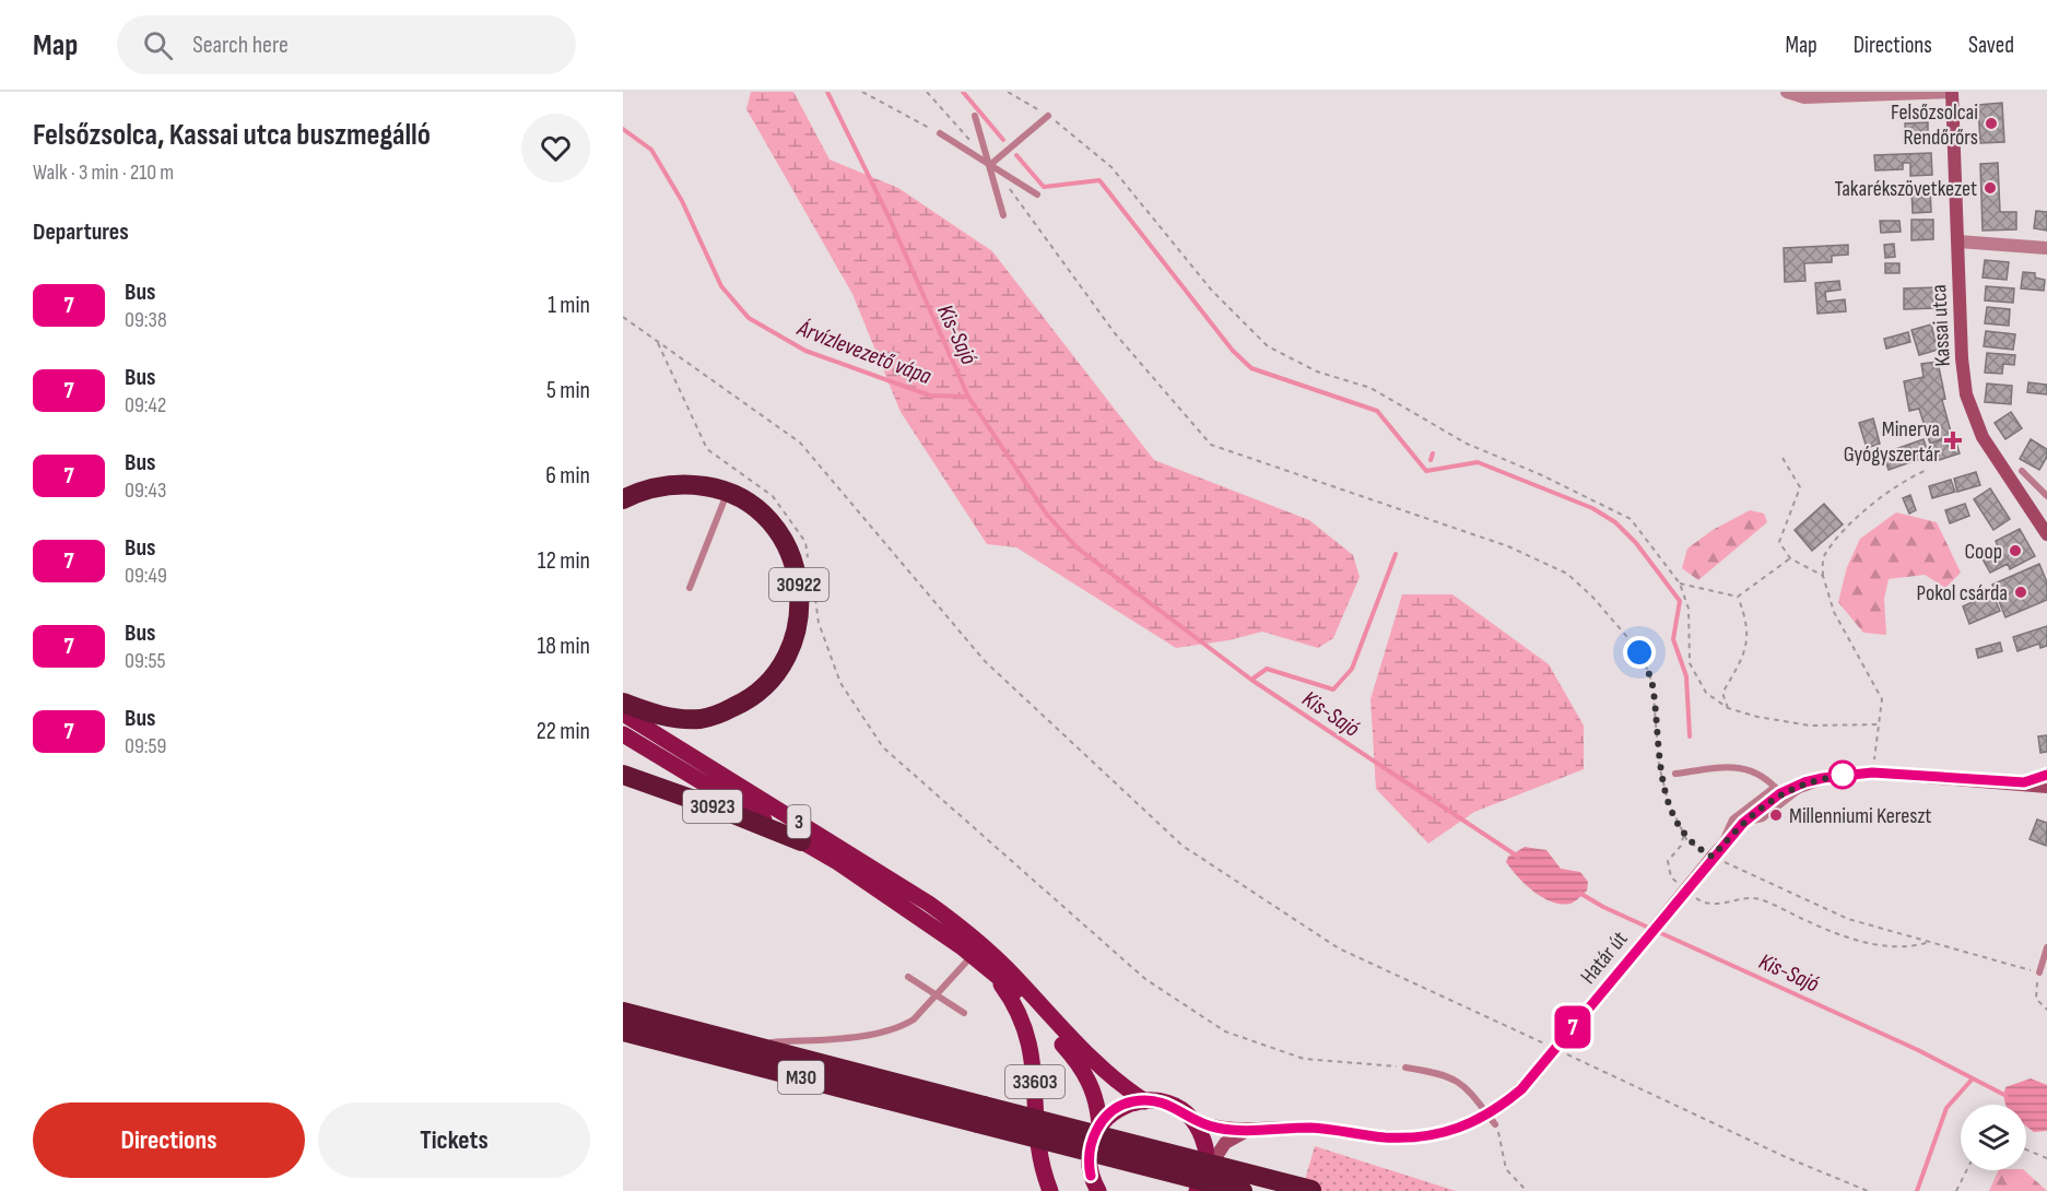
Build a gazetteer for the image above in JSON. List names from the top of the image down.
{
  "streets": {
    "highway": ["30922", "30923", "M30"],
    "main road": [
      "Kassai utca",
      "3",
      "Határ út",
      "33603"
    ]
  },
  "crossings": [
    ["30923", "3"],
    ["3", "Határ út"],
    ["3", "33603"]
  ],
  "water": ["Kis-Sajó", "Árvízlevezető vápa"],
  "places": {
    "other": [
      "Felsőzsolcai Rendőrőrs",
      "Takarékszövetkezet",
      "Coop",
      "Pokol csárda",
      "Millenniumi Kereszt"
    ],
    "health": ["Minerva Gyógyszertár"]
  },
  "lines": ["bus line 7"],
  "page": {
    "header": "Map",
    "search": "Search here",
    "nav": ["Map", "Directions", "Saved"],
    "heading": [
      ["Felsőzsolca, Kassai utca buszmegálló", "Walk · 3 min · 210 m"],
      "Departures"
    ],
    "on_map": "7",
    "list": [
      {
        "mark": "7",
        "name": "Bus",
        "note": "09:38",
        "value": "1 min"
      },
      {
        "mark": "7",
        "name": "Bus",
        "note": "09:42",
        "value": "5 min"
      },
      {
        "mark": "7",
        "name": "Bus",
        "note": "09:43",
        "value": "6 min"
      },
      {
        "mark": "7",
        "name": "Bus",
        "note": "09:49",
        "value": "12 min"
      },
      {
        "mark": "7",
        "name": "Bus",
        "note": "09:55",
        "value": "18 min"
      },
      {
        "mark": "7",
        "name": "Bus",
        "note": "09:59",
        "value": "22 min"
      }
    ],
    "buttons": ["Directions", "Tickets"]
  }
}
